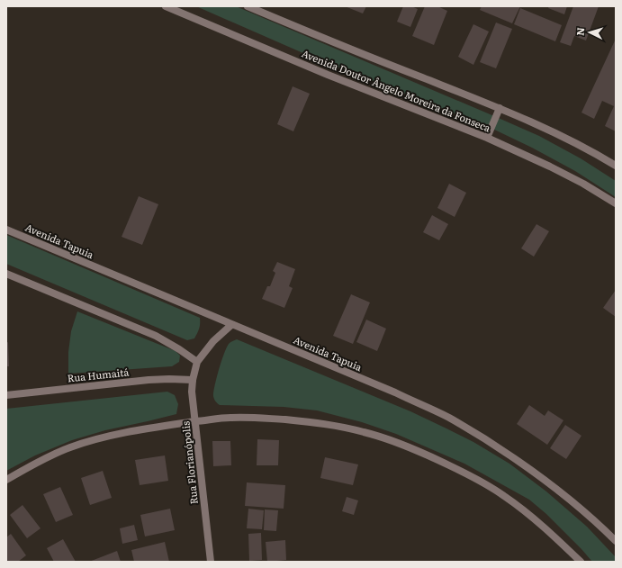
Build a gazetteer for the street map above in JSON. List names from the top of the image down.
{
  "streets": {
    "street": [
      "Avenida Doutor Ângelo Moreira da Fonseca",
      "Avenida Tapuia",
      "Rua Humaitá",
      "Rua Florianópolis"
    ]
  },
  "crossings": [
    ["Rua Humaitá", "Rua Florianópolis"]
  ],
  "north": "left"
}
